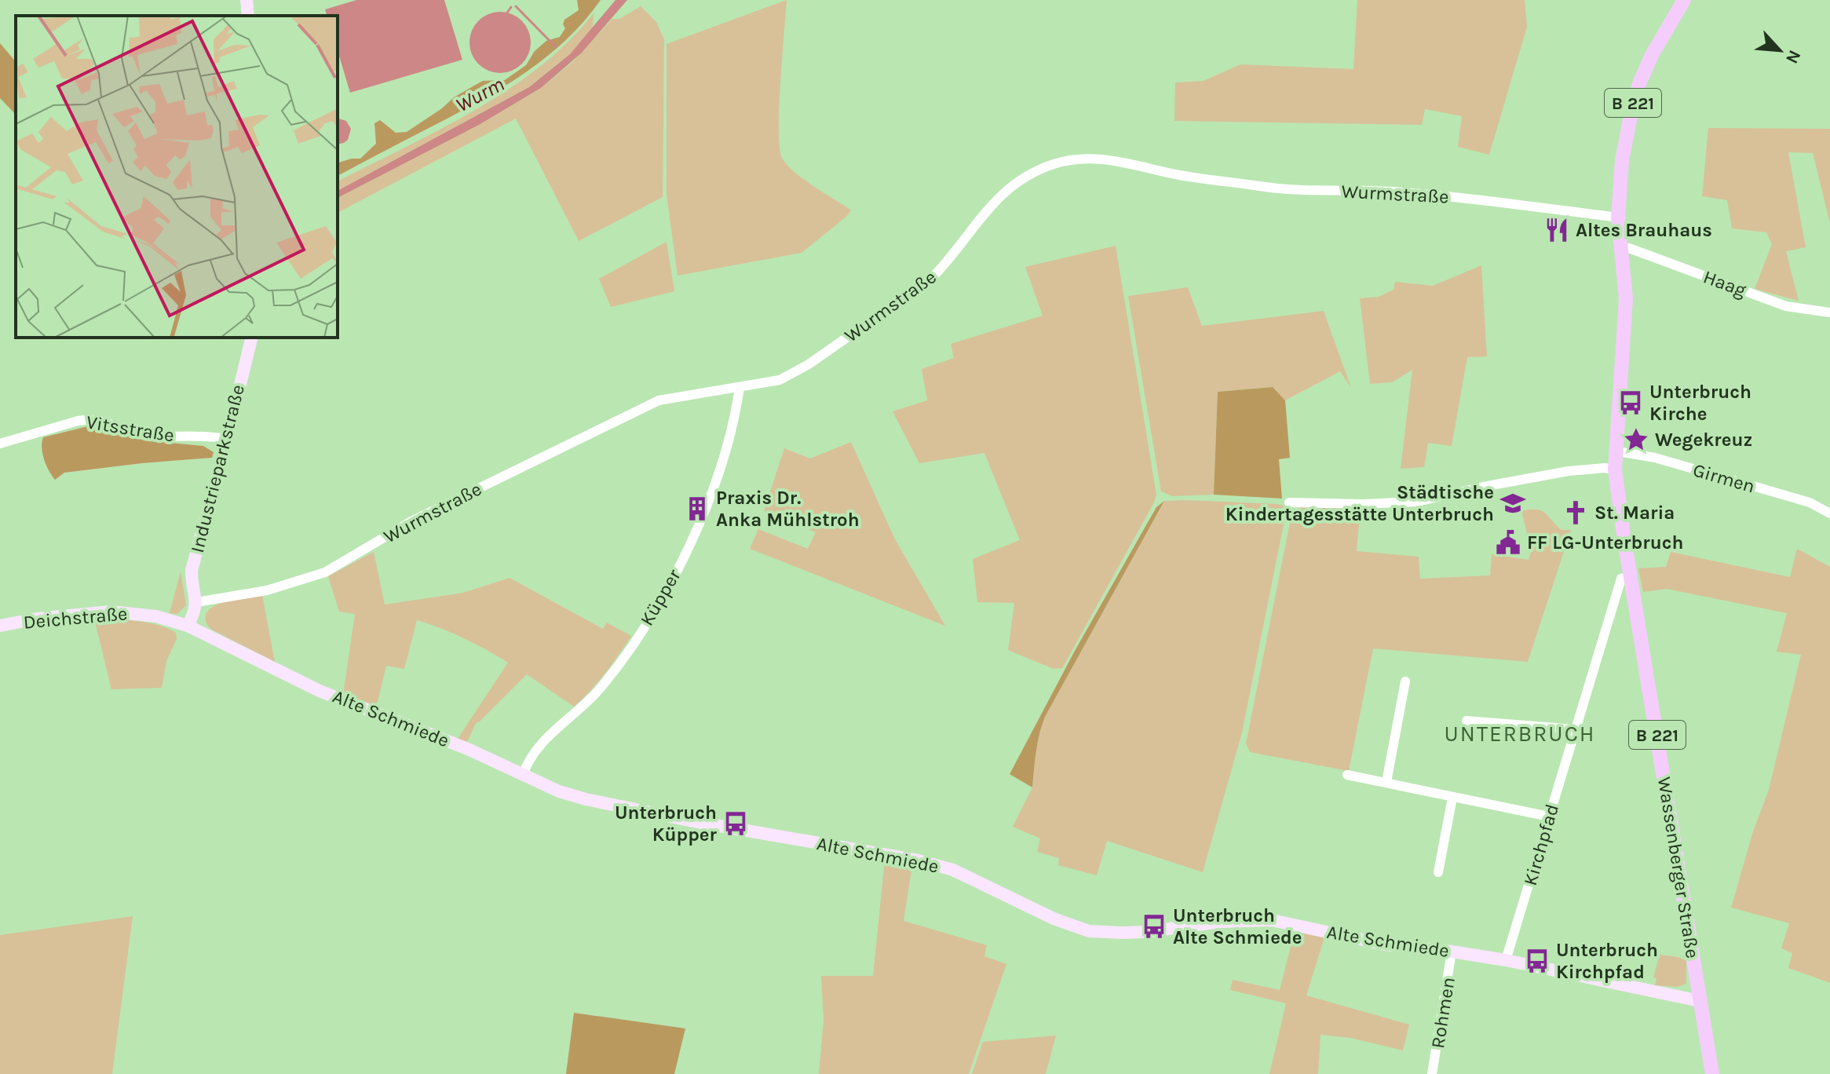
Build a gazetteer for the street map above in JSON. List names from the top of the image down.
{
  "streets": {
    "main road": ["B 221", "Wassenberger Straße"],
    "street": [
      "Wurmstraße",
      "Haag",
      "Vitsstraße",
      "Industrieparkstraße",
      "Girmen",
      "Küpper",
      "Deichstraße",
      "Alte Schmiede",
      "Kirchpfad",
      "Rohmen"
    ]
  },
  "crossings": [
    ["Wurmstraße", "Industrieparkstraße"],
    ["Wurmstraße", "Küpper"],
    ["Wurmstraße", "Wassenberger Straße"],
    ["Haag", "Wassenberger Straße"],
    ["Vitsstraße", "Industrieparkstraße"],
    ["Girmen", "Wassenberger Straße"],
    ["Küpper", "Alte Schmiede"],
    ["Deichstraße", "Alte Schmiede"],
    ["Alte Schmiede", "Kirchpfad"],
    ["Alte Schmiede", "Wassenberger Straße"],
    ["Alte Schmiede", "Rohmen"],
    ["Kirchpfad", "Wassenberger Straße"]
  ],
  "districts": ["UNTERBRUCH"],
  "water": ["Wurm"],
  "places": {
    "restaurant": ["Altes Brauhaus"],
    "bus stop": [
      "Unterbruch Kirche",
      "Unterbruch Küpper",
      "Unterbruch Alte Schmiede",
      "Unterbruch Kirchpfad"
    ],
    "place": ["Wegekreuz"],
    "school or university": ["Städtische Kindertagesstätte Unterbruch"],
    "building": ["Praxis Dr. Anka Mühlstroh"],
    "church": ["St. Maria"],
    "public building": ["FF LG-Unterbruch"]
  },
  "north": "bottom right"
}
